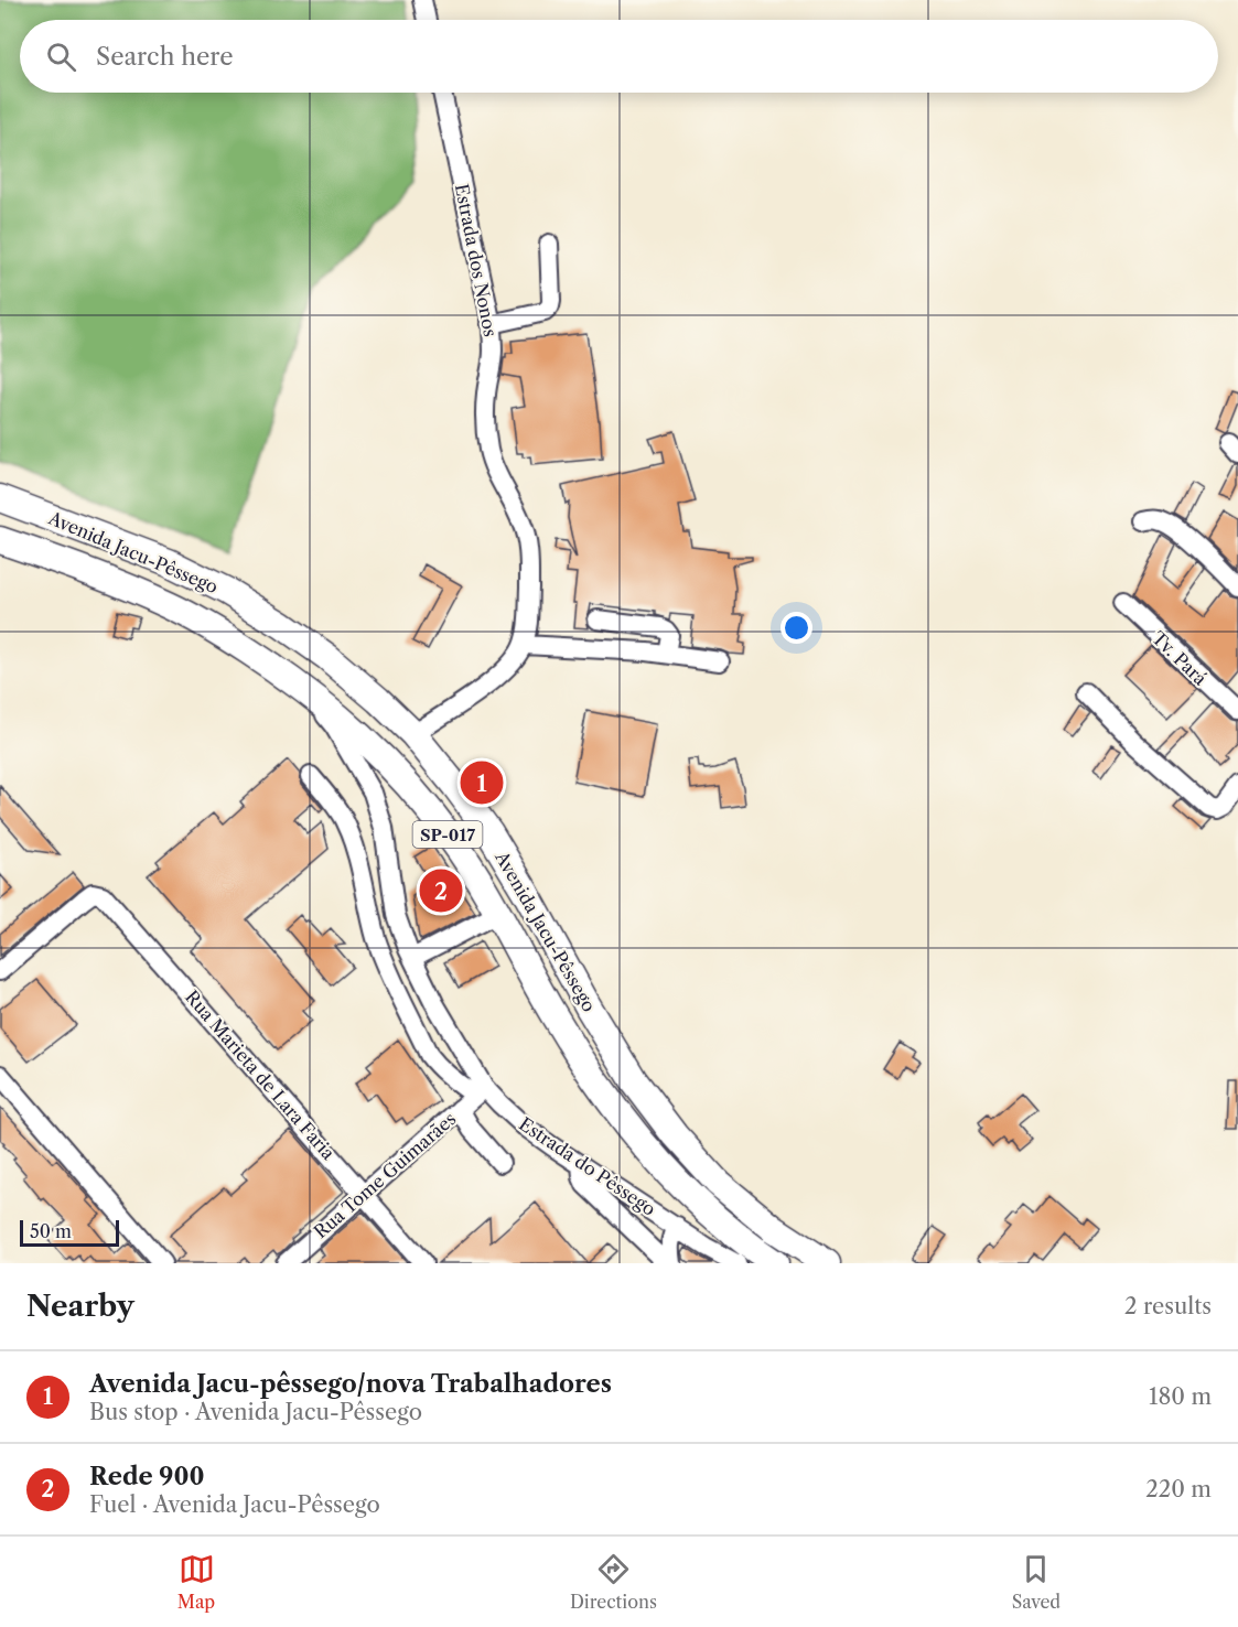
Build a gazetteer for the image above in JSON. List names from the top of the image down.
{
  "streets": {
    "highway": ["Avenida Jacu-Pêssego", "SP-017"],
    "street": [
      "Estrada dos Nonos",
      "Tv. Pará",
      "Rua Marieta de Lara Faria",
      "Estrada do Pêssego",
      "Rua Tome Guimarães"
    ]
  },
  "crossings": [
    ["Estrada dos Nonos", "Avenida Jacu-Pêssego"],
    ["Avenida Jacu-Pêssego", "Estrada do Pêssego"],
    ["Rua Marieta de Lara Faria", "Rua Tome Guimarães"],
    ["Estrada do Pêssego", "Rua Tome Guimarães"]
  ],
  "scale_bar": "50 m",
  "page": {
    "search": "Search here",
    "pins": ["1", "2"],
    "scale": "50 m",
    "heading": ["Nearby", "2 results"],
    "list": [
      {
        "mark": "1",
        "name": "Avenida Jacu-pêssego/nova Trabalhadores",
        "note": "Bus stop · Avenida Jacu-Pêssego",
        "value": "180 m"
      },
      {
        "mark": "2",
        "name": "Rede 900",
        "note": "Fuel · Avenida Jacu-Pêssego",
        "value": "220 m"
      }
    ],
    "nav": ["Map", "Directions", "Saved"]
  }
}
